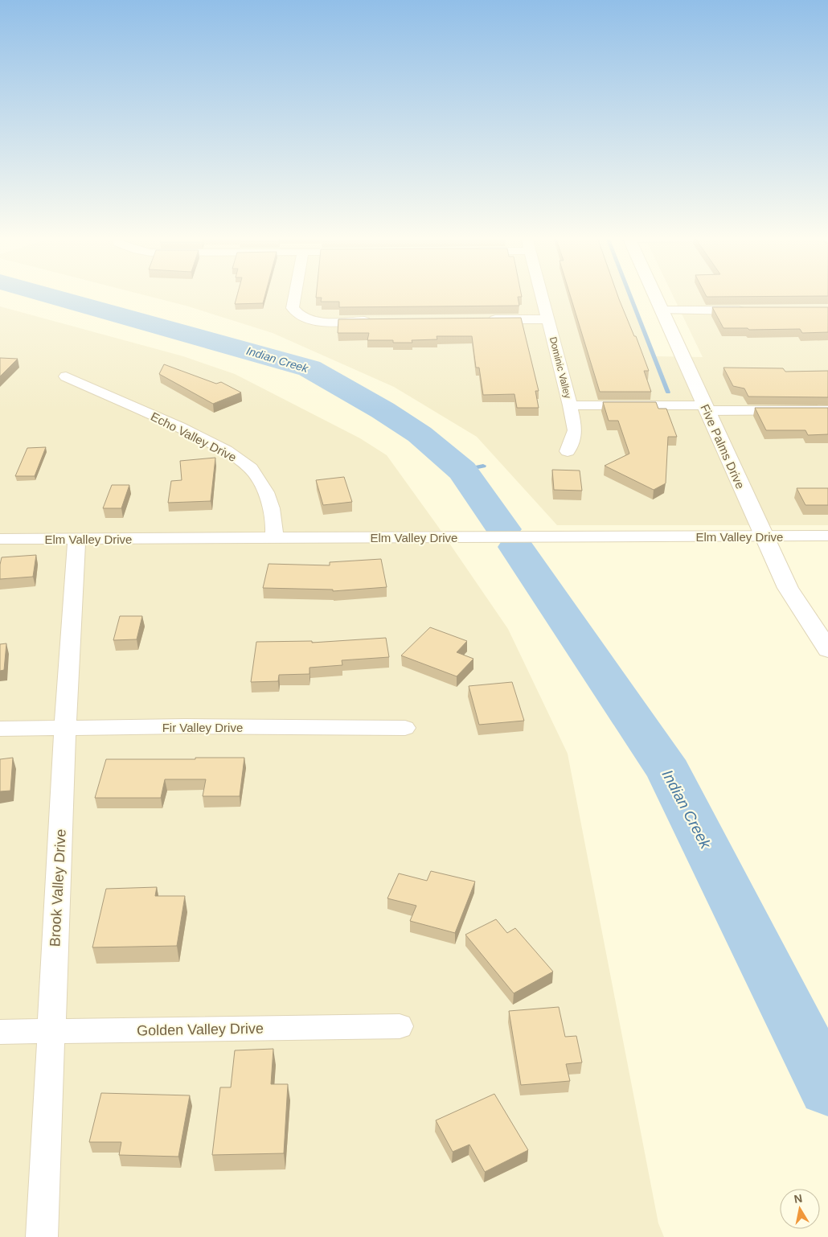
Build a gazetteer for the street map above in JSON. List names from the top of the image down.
{
  "streets": {
    "street": [
      "Dominic Valley",
      "Echo Valley Drive",
      "Five Palms Drive",
      "Elm Valley Drive",
      "Fir Valley Drive",
      "Brook Valley Drive",
      "Golden Valley Drive"
    ]
  },
  "crossings": [
    ["Echo Valley Drive", "Elm Valley Drive"],
    ["Five Palms Drive", "Elm Valley Drive"],
    ["Elm Valley Drive", "Brook Valley Drive"],
    ["Fir Valley Drive", "Brook Valley Drive"],
    ["Brook Valley Drive", "Golden Valley Drive"]
  ],
  "water": ["Indian Creek"],
  "north": "top"
}
